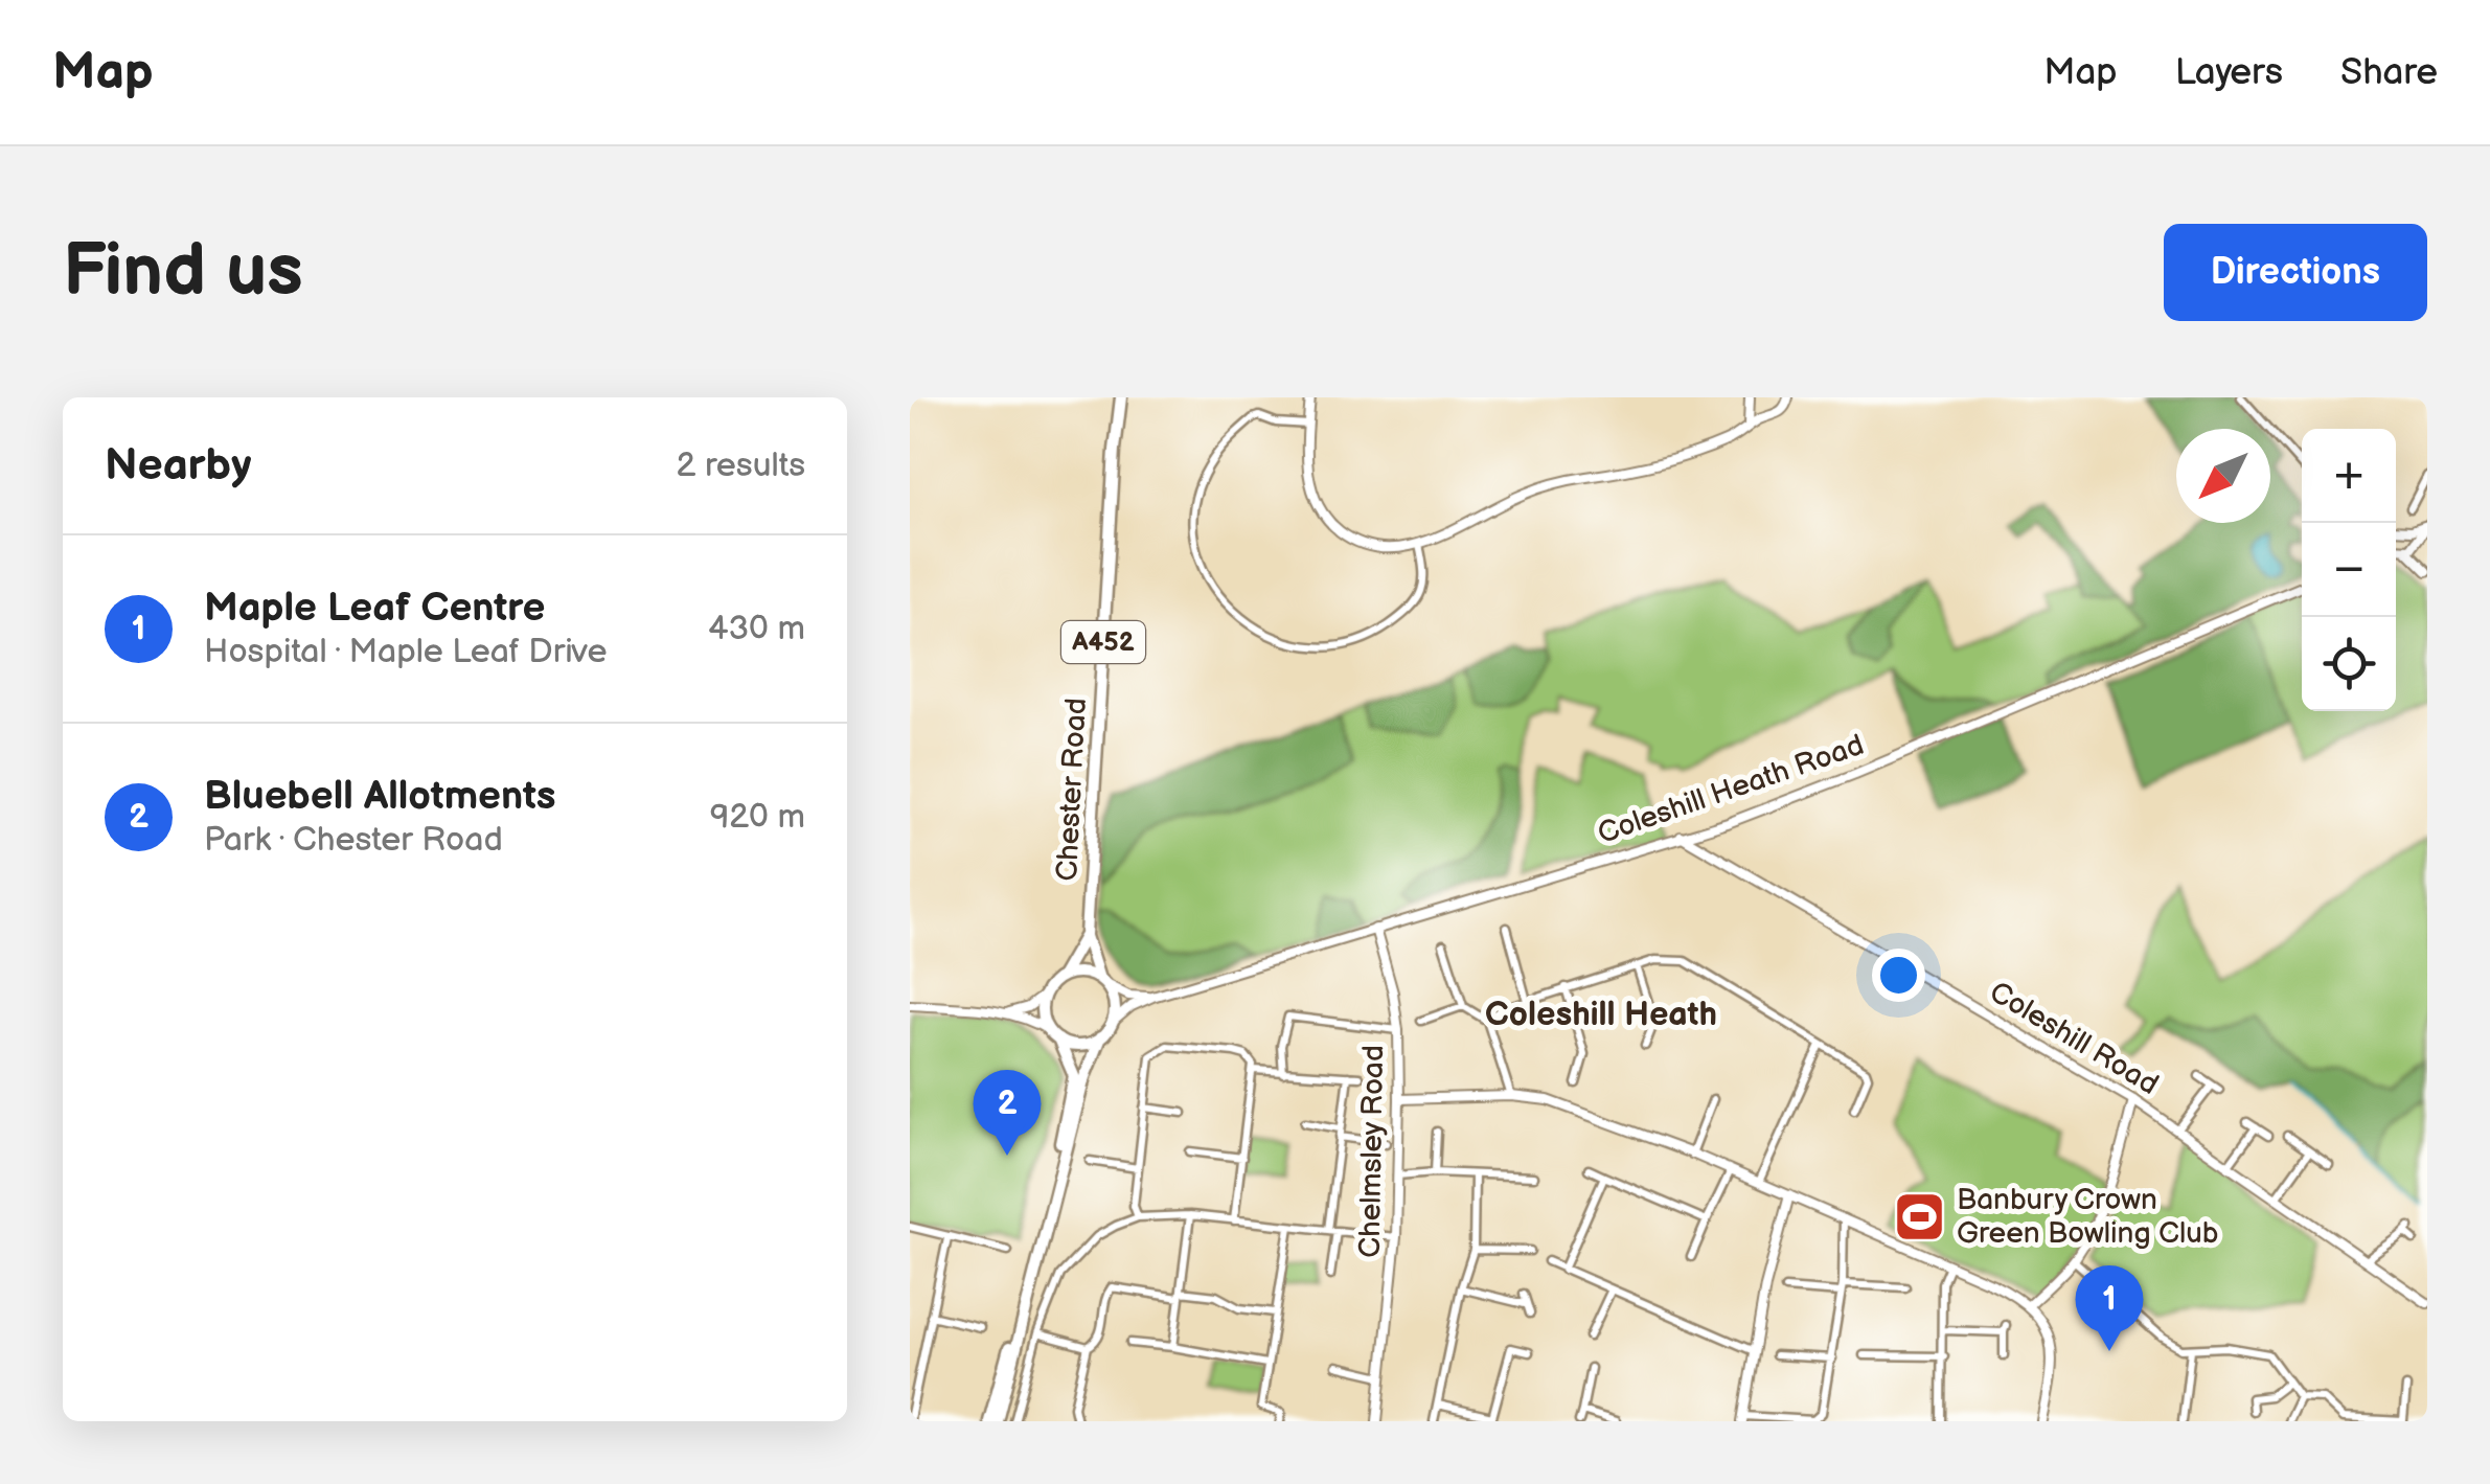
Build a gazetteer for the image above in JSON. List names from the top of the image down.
{
  "streets": {
    "highway": ["A452", "Chester Road"],
    "street": ["Coleshill Heath Road", "Coleshill Road", "Chelmsley Road"]
  },
  "crossings": [
    ["Chester Road", "Coleshill Heath Road"],
    ["Coleshill Heath Road", "Coleshill Road"],
    ["Coleshill Heath Road", "Chelmsley Road"]
  ],
  "districts": ["Coleshill Heath"],
  "places": {
    "sports": ["Banbury Crown Green Bowling Club"]
  },
  "north": "bottom left",
  "page": {
    "header": "Map",
    "nav": ["Map", "Layers", "Share"],
    "buttons": "Directions",
    "title": "Find us",
    "heading": ["Nearby", "2 results"],
    "map_buttons": ["+", "−"],
    "list": [
      {
        "mark": "1",
        "name": "Maple Leaf Centre",
        "note": "Hospital · Maple Leaf Drive",
        "value": "430 m"
      },
      {
        "mark": "2",
        "name": "Bluebell Allotments",
        "note": "Park · Chester Road",
        "value": "920 m"
      }
    ],
    "pins": ["2", "1"]
  }
}
